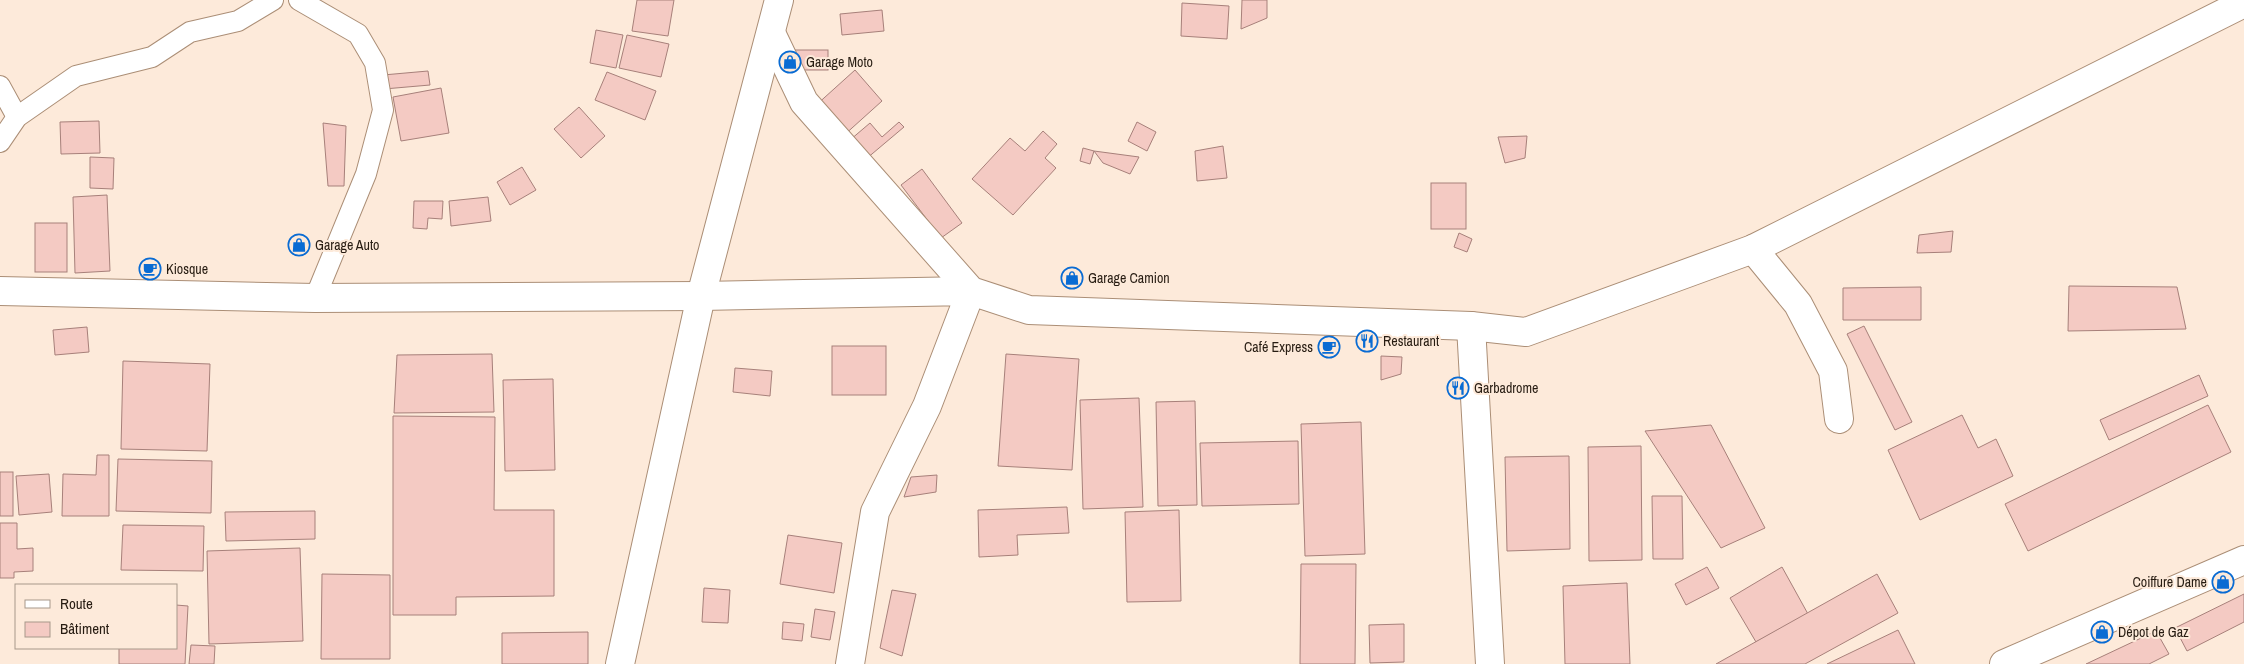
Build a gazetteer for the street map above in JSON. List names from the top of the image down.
{
  "places": {
    "shop": [
      "Garage Moto",
      "Garage Auto",
      "Garage Camion",
      "Coiffure Dame",
      "Dépot de Gaz"
    ],
    "cafe": ["Kiosque", "Café Express"],
    "restaurant": ["Restaurant", "Garbadrome"]
  },
  "legend": ["Route", "Bâtiment"]
}
